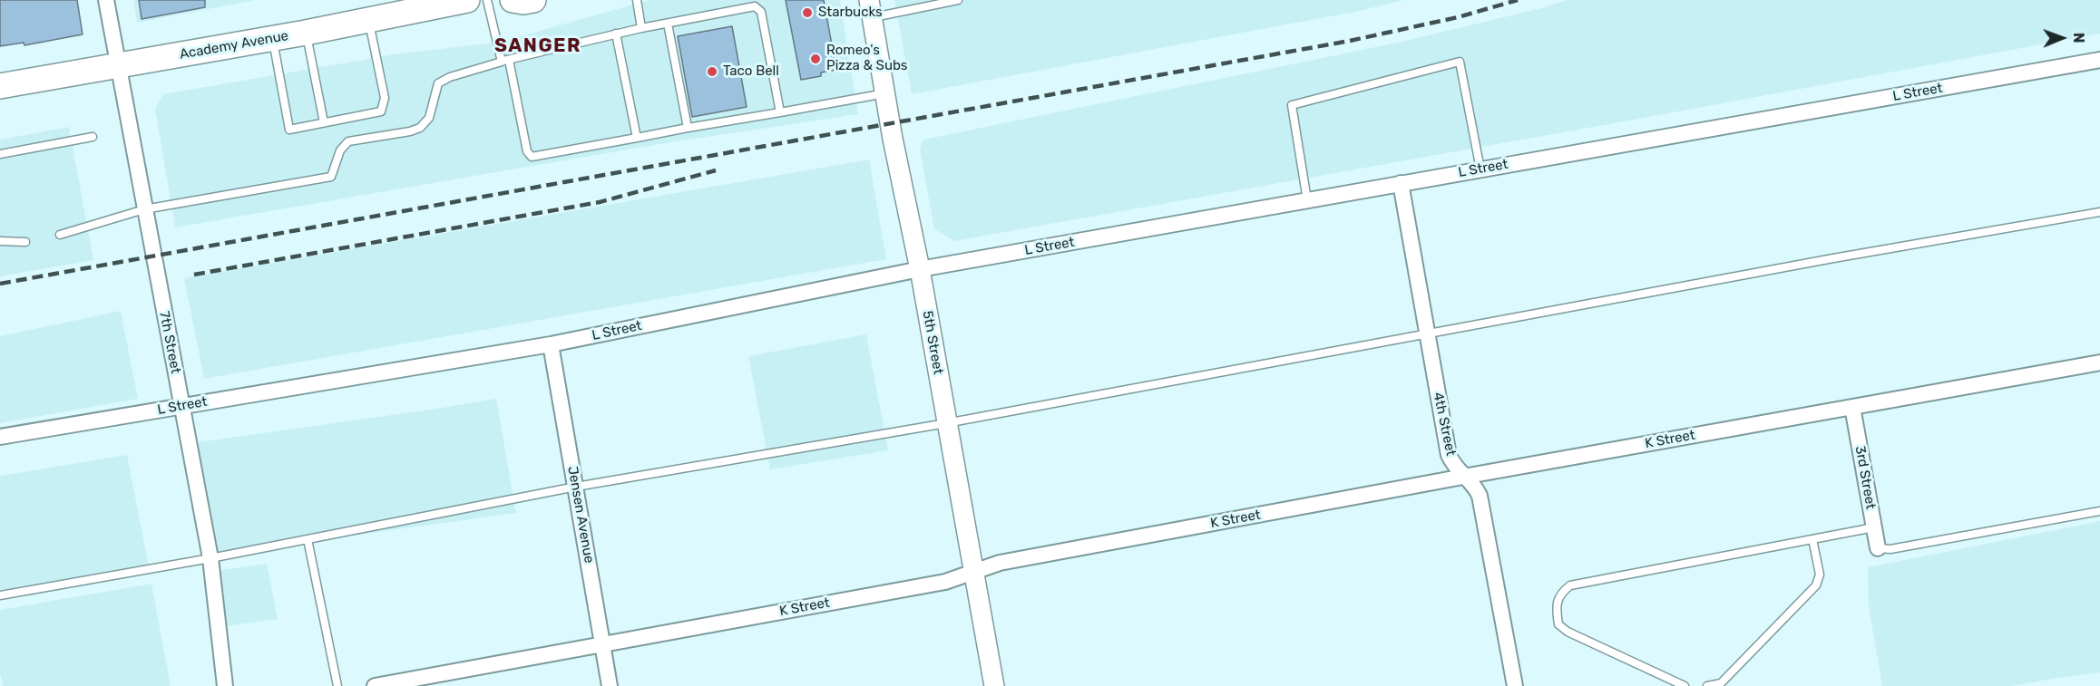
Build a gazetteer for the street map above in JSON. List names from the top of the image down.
{
  "streets": {
    "main road": ["Academy Avenue"],
    "street": [
      "L Street",
      "7th Street",
      "5th Street",
      "4th Street",
      "K Street",
      "3rd Street",
      "Jensen Avenue"
    ]
  },
  "crossings": [
    ["Academy Avenue", "7th Street"],
    ["L Street", "7th Street"],
    ["L Street", "5th Street"],
    ["L Street", "4th Street"],
    ["L Street", "Jensen Avenue"],
    ["5th Street", "K Street"],
    ["4th Street", "K Street"],
    ["K Street", "3rd Street"],
    ["K Street", "Jensen Avenue"]
  ],
  "districts": ["SANGER"],
  "places": ["Starbucks", "Romeo's Pizza & Subs", "Taco Bell"],
  "north": "right"
}
